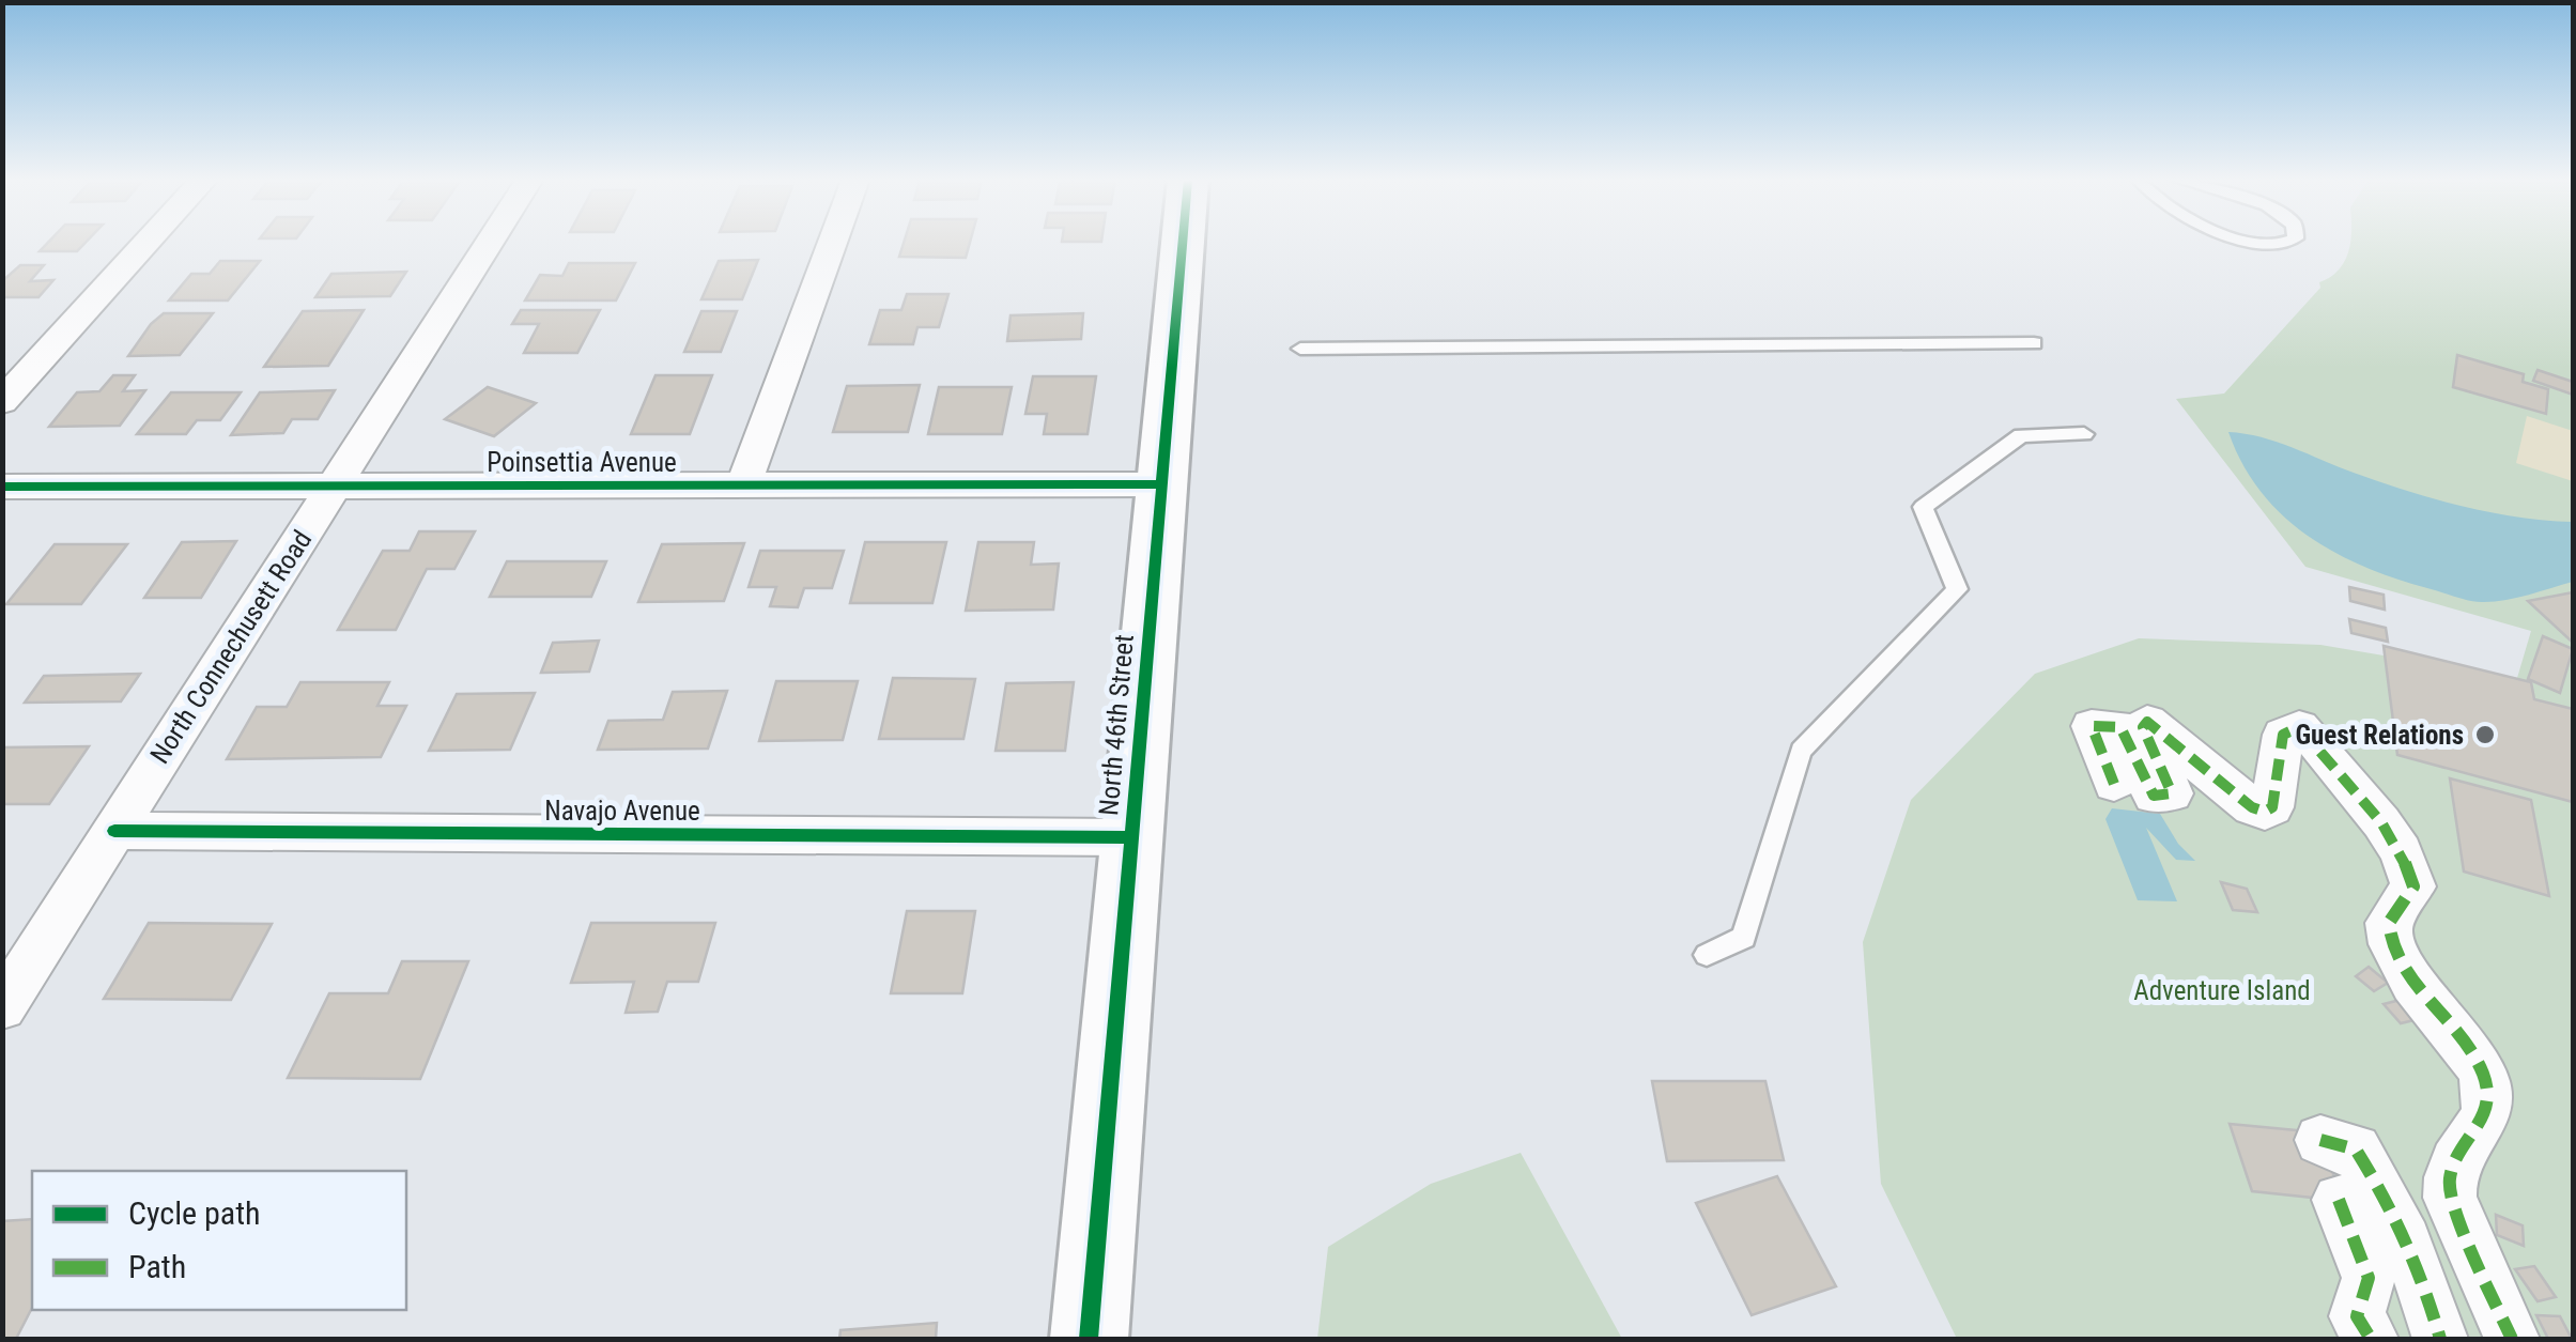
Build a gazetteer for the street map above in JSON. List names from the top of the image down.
{
  "streets": {
    "street": [
      "Poinsettia Avenue",
      "North Connechusett Road",
      "North 46th Street",
      "Navajo Avenue"
    ]
  },
  "crossings": [
    ["Poinsettia Avenue", "North Connechusett Road"],
    ["Poinsettia Avenue", "North 46th Street"],
    ["North Connechusett Road", "Navajo Avenue"],
    ["North 46th Street", "Navajo Avenue"]
  ],
  "parks": ["Adventure Island"],
  "places": ["Guest Relations"],
  "legend": ["Cycle path", "Path"]
}
